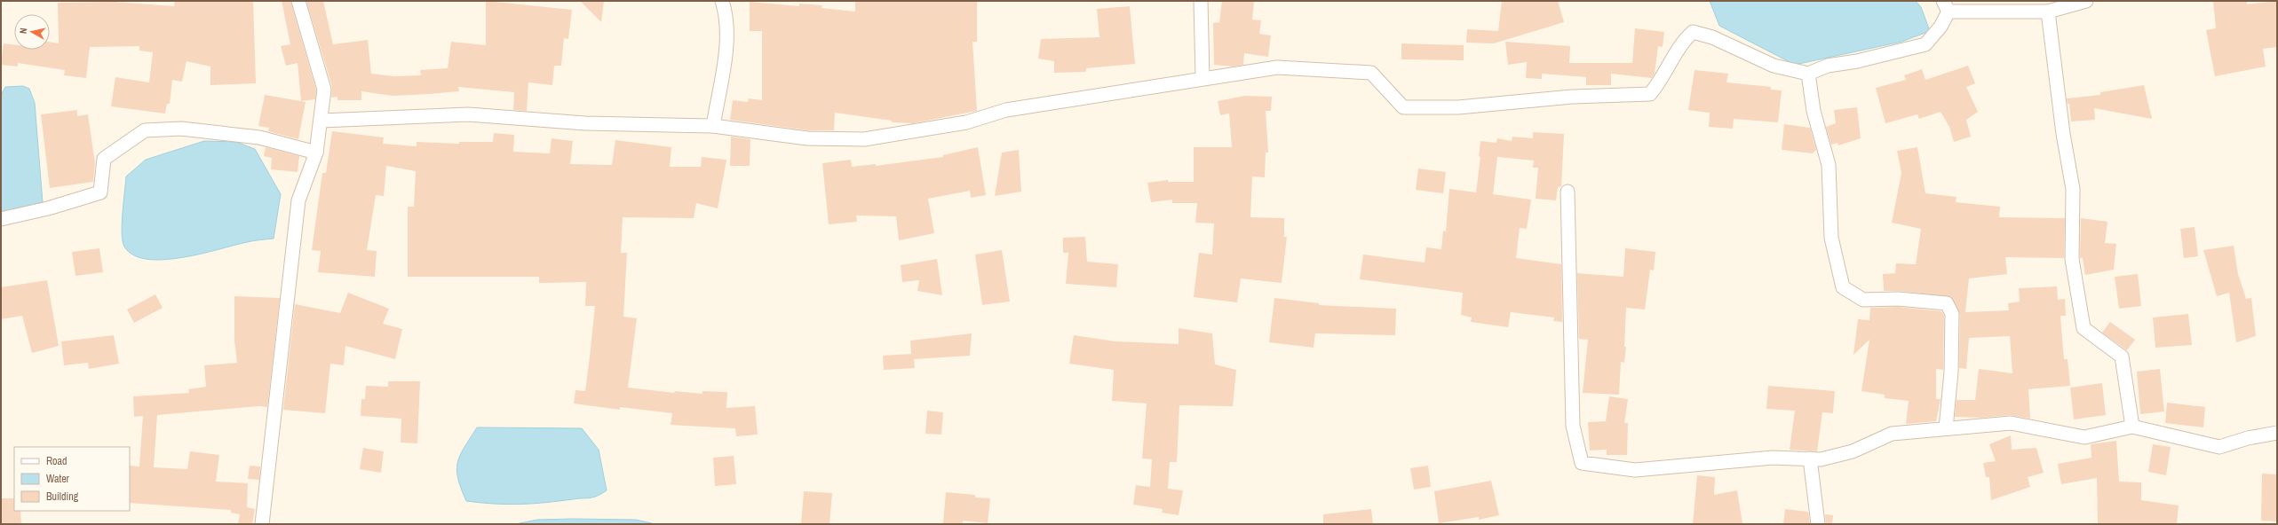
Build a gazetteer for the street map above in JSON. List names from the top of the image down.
{
  "legend": ["Road", "Water", "Building"],
  "north": "left"
}
